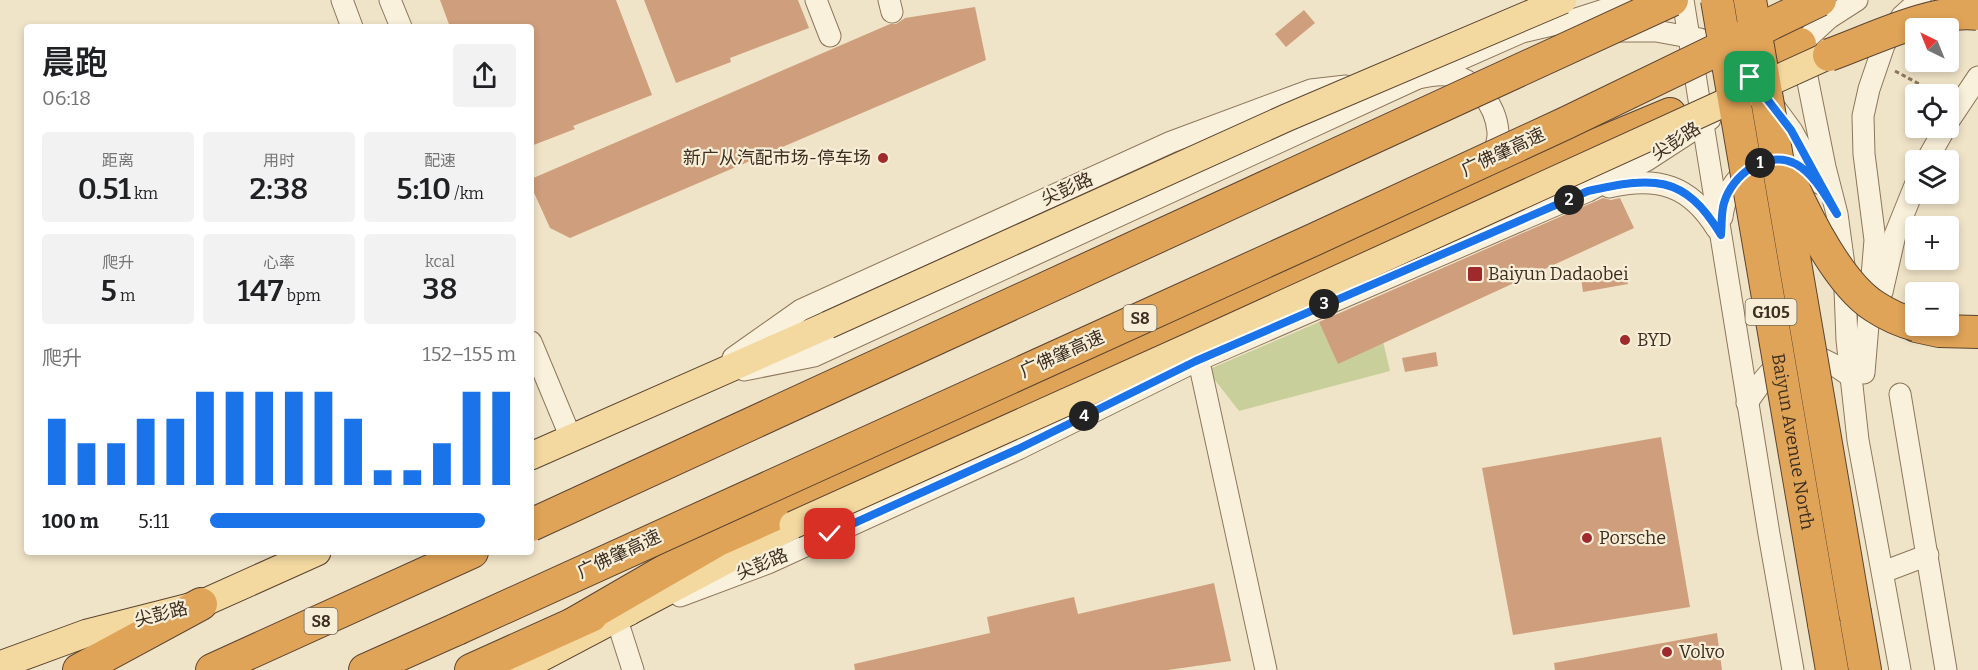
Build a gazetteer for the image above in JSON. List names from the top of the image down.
{
  "streets": {
    "highway": [
      "广佛肇高速",
      "G105",
      "S8",
      "Baiyun Avenue North"
    ],
    "main road": ["尖彭路"]
  },
  "places": {
    "other": [
      "新广从汽配市场-停车场",
      "BYD",
      "Porsche",
      "Volvo"
    ],
    "transit": ["Baiyun Dadaobei"]
  },
  "north": "top left",
  "page": {
    "map_buttons": ["+", "−"],
    "heading": ["晨跑", "06:18"],
    "stats": [
      ["距离", "0.51 km"],
      ["用时", "2:38"],
      ["配速", "5:10 /km"],
      ["爬升", "5 m"],
      ["心率", "147 bpm"],
      ["kcal", "38"]
    ],
    "pins": [
      "1",
      "2",
      "3",
      "4"
    ],
    "chart": ["爬升", "152–155 m"],
    "list": [
      {
        "name": "100 m",
        "note": "5:11"
      }
    ]
  }
}
